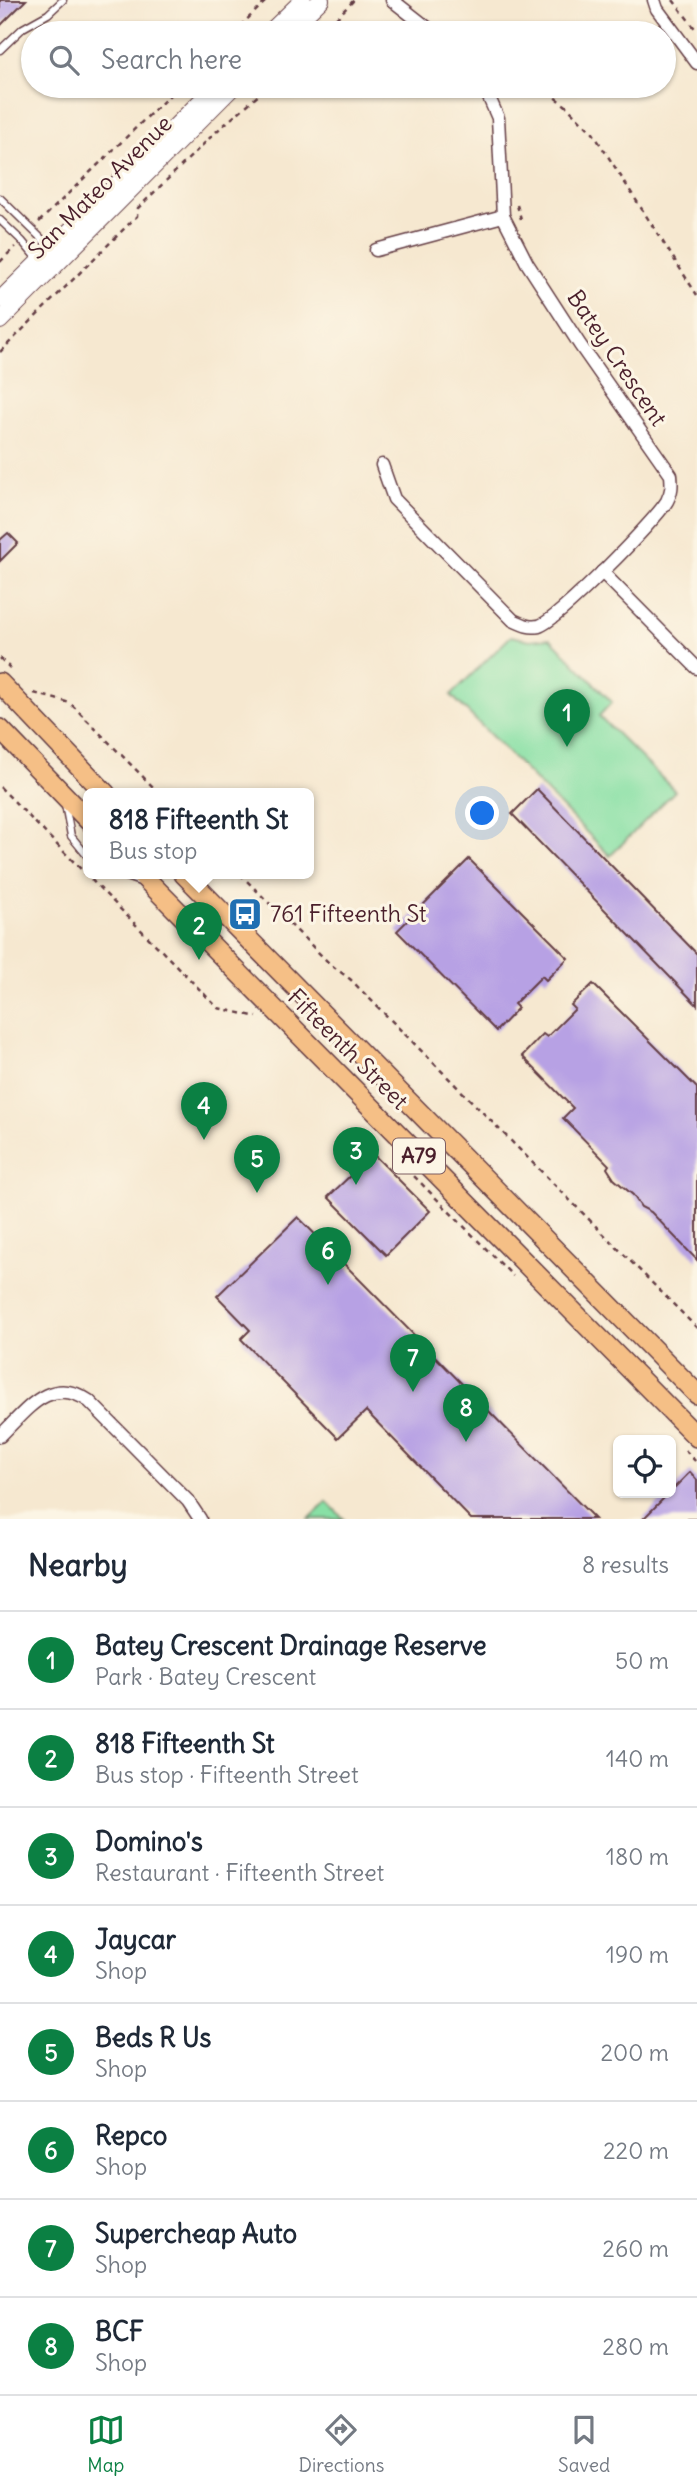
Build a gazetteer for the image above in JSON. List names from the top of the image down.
{
  "streets": {
    "highway": ["Fifteenth Street", "A79"],
    "street": ["San Mateo Avenue", "Batey Crescent"]
  },
  "places": {
    "bus stop": ["761 Fifteenth St"]
  },
  "page": {
    "search": "Search here",
    "pins": [
      "1",
      "2",
      "4",
      "3",
      "5",
      "6",
      "7",
      "8"
    ],
    "popup": ["818 Fifteenth St", "Bus stop"],
    "heading": ["Nearby", "8 results"],
    "list": [
      {
        "mark": "1",
        "name": "Batey Crescent Drainage Reserve",
        "note": "Park · Batey Crescent",
        "value": "50 m"
      },
      {
        "mark": "2",
        "name": "818 Fifteenth St",
        "note": "Bus stop · Fifteenth Street",
        "value": "140 m"
      },
      {
        "mark": "3",
        "name": "Domino's",
        "note": "Restaurant · Fifteenth Street",
        "value": "180 m"
      },
      {
        "mark": "4",
        "name": "Jaycar",
        "note": "Shop",
        "value": "190 m"
      },
      {
        "mark": "5",
        "name": "Beds R Us",
        "note": "Shop",
        "value": "200 m"
      },
      {
        "mark": "6",
        "name": "Repco",
        "note": "Shop",
        "value": "220 m"
      },
      {
        "mark": "7",
        "name": "Supercheap Auto",
        "note": "Shop",
        "value": "260 m"
      },
      {
        "mark": "8",
        "name": "BCF",
        "note": "Shop",
        "value": "280 m"
      }
    ],
    "nav": ["Map", "Directions", "Saved"]
  }
}
